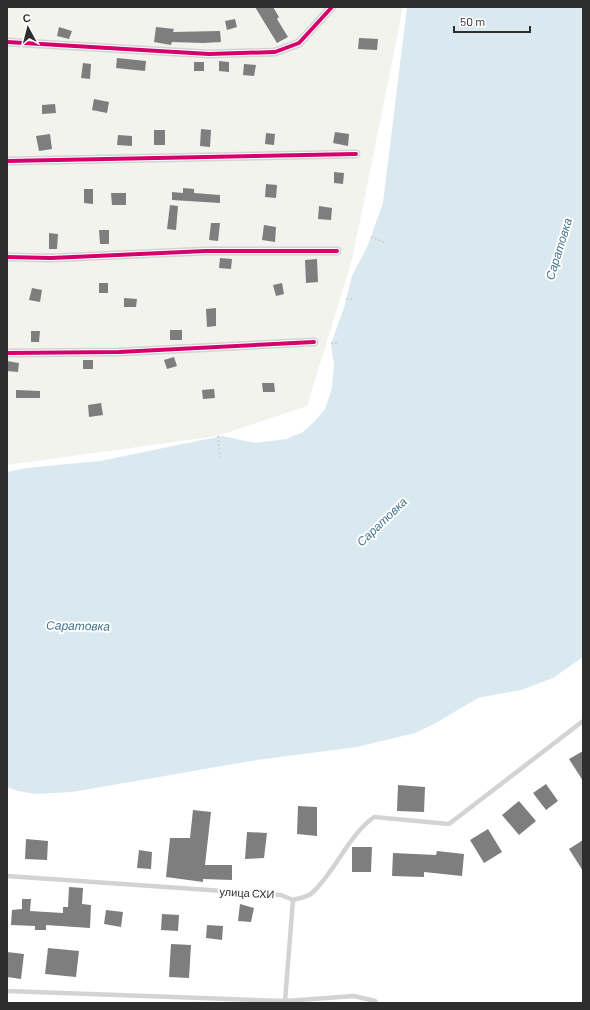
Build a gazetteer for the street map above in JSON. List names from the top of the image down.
{
  "streets": {
    "lane": ["улица СХИ"]
  },
  "water": ["Саратовка"],
  "scale_bar": "50 m",
  "north": "top"
}
